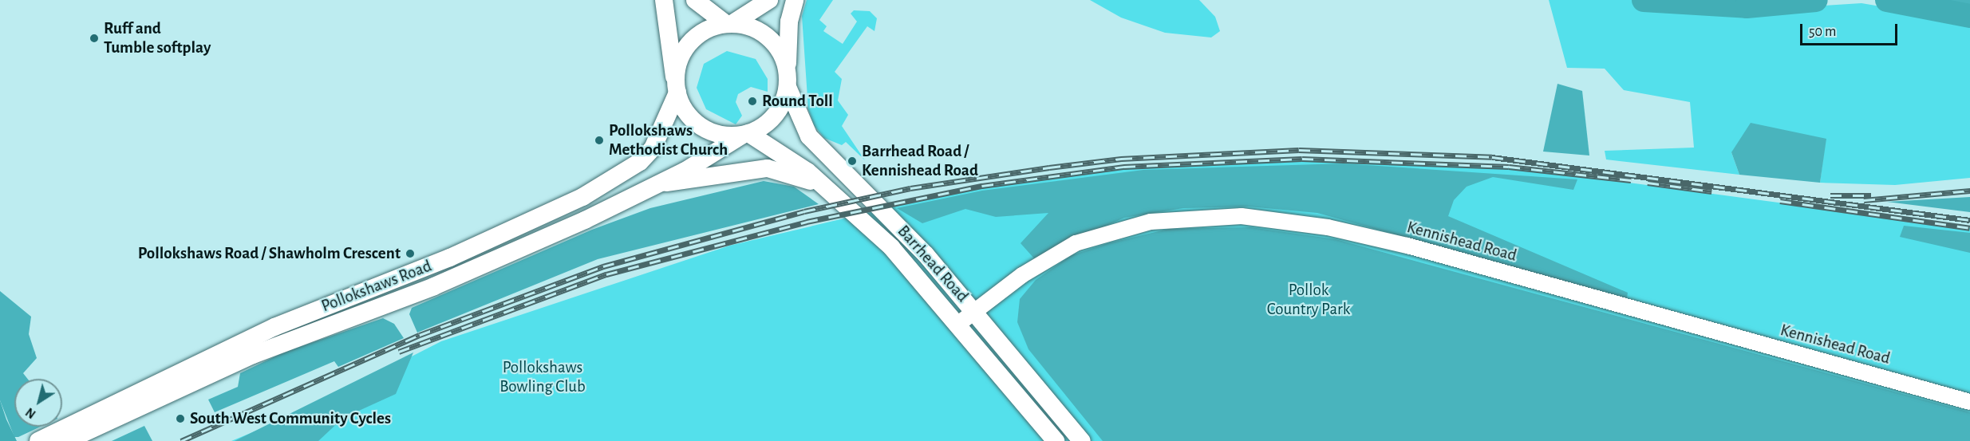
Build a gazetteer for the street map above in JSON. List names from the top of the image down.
{
  "streets": {
    "main road": ["Barrhead Road", "Pollokshaws Road"],
    "street": ["Kennishead Road"]
  },
  "crossings": [
    ["Kennishead Road", "Barrhead Road"],
    ["Barrhead Road", "Pollokshaws Road"]
  ],
  "parks": ["Pollok Country Park", "Pollokshaws Bowling Club"],
  "places": [
    "Ruff and Tumble softplay",
    "Round Toll",
    "Pollokshaws Methodist Church",
    "Barrhead Road / Kennishead Road",
    "Pollokshaws Road / Shawholm Crescent",
    "South West Community Cycles"
  ],
  "scale_bar": "50 m",
  "north": "bottom left"
}
